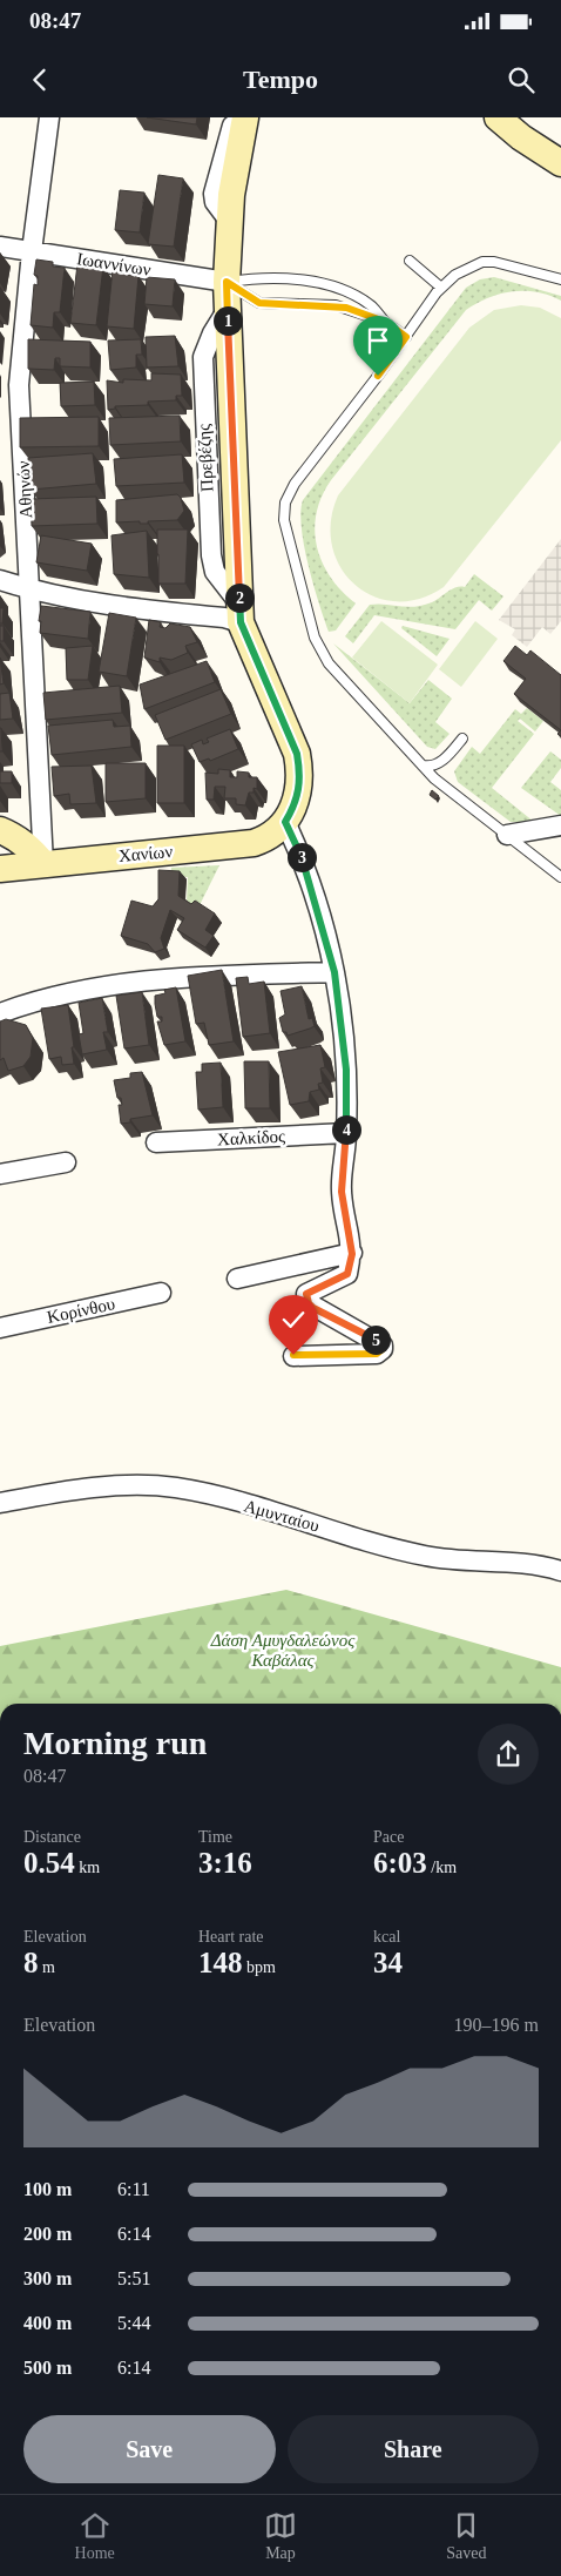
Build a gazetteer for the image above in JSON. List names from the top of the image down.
{
  "streets": {
    "street": [
      "Ιωαννίνων",
      "Πρεβέζης",
      "Αθηνών",
      "Χανίων",
      "Χαλκίδος",
      "Κορίνθου",
      "Αμυνταίου"
    ]
  },
  "crossings": [
    ["Ιωαννίνων", "Πρεβέζης"],
    ["Ιωαννίνων", "Αθηνών"],
    ["Πρεβέζης", "Χανίων"],
    ["Αθηνών", "Χανίων"]
  ],
  "parks": ["Δάση Αμυγδαλεώνος Καβάλας"],
  "page": {
    "status": "08:47",
    "header": "Tempo",
    "pins": [
      "1",
      "2",
      "3",
      "4",
      "5"
    ],
    "heading": ["Morning run", "08:47"],
    "stats": [
      ["Distance", "0.54 km"],
      ["Time", "3:16"],
      ["Pace", "6:03 /km"],
      ["Elevation", "8 m"],
      ["Heart rate", "148 bpm"],
      ["kcal", "34"]
    ],
    "chart": ["Elevation", "190–196 m"],
    "list": [
      {
        "name": "100 m",
        "note": "6:11"
      },
      {
        "name": "200 m",
        "note": "6:14"
      },
      {
        "name": "300 m",
        "note": "5:51"
      },
      {
        "name": "400 m",
        "note": "5:44"
      },
      {
        "name": "500 m",
        "note": "6:14"
      }
    ],
    "buttons": ["Save", "Share"],
    "tabs": ["Home", "Map", "Saved"]
  }
}
